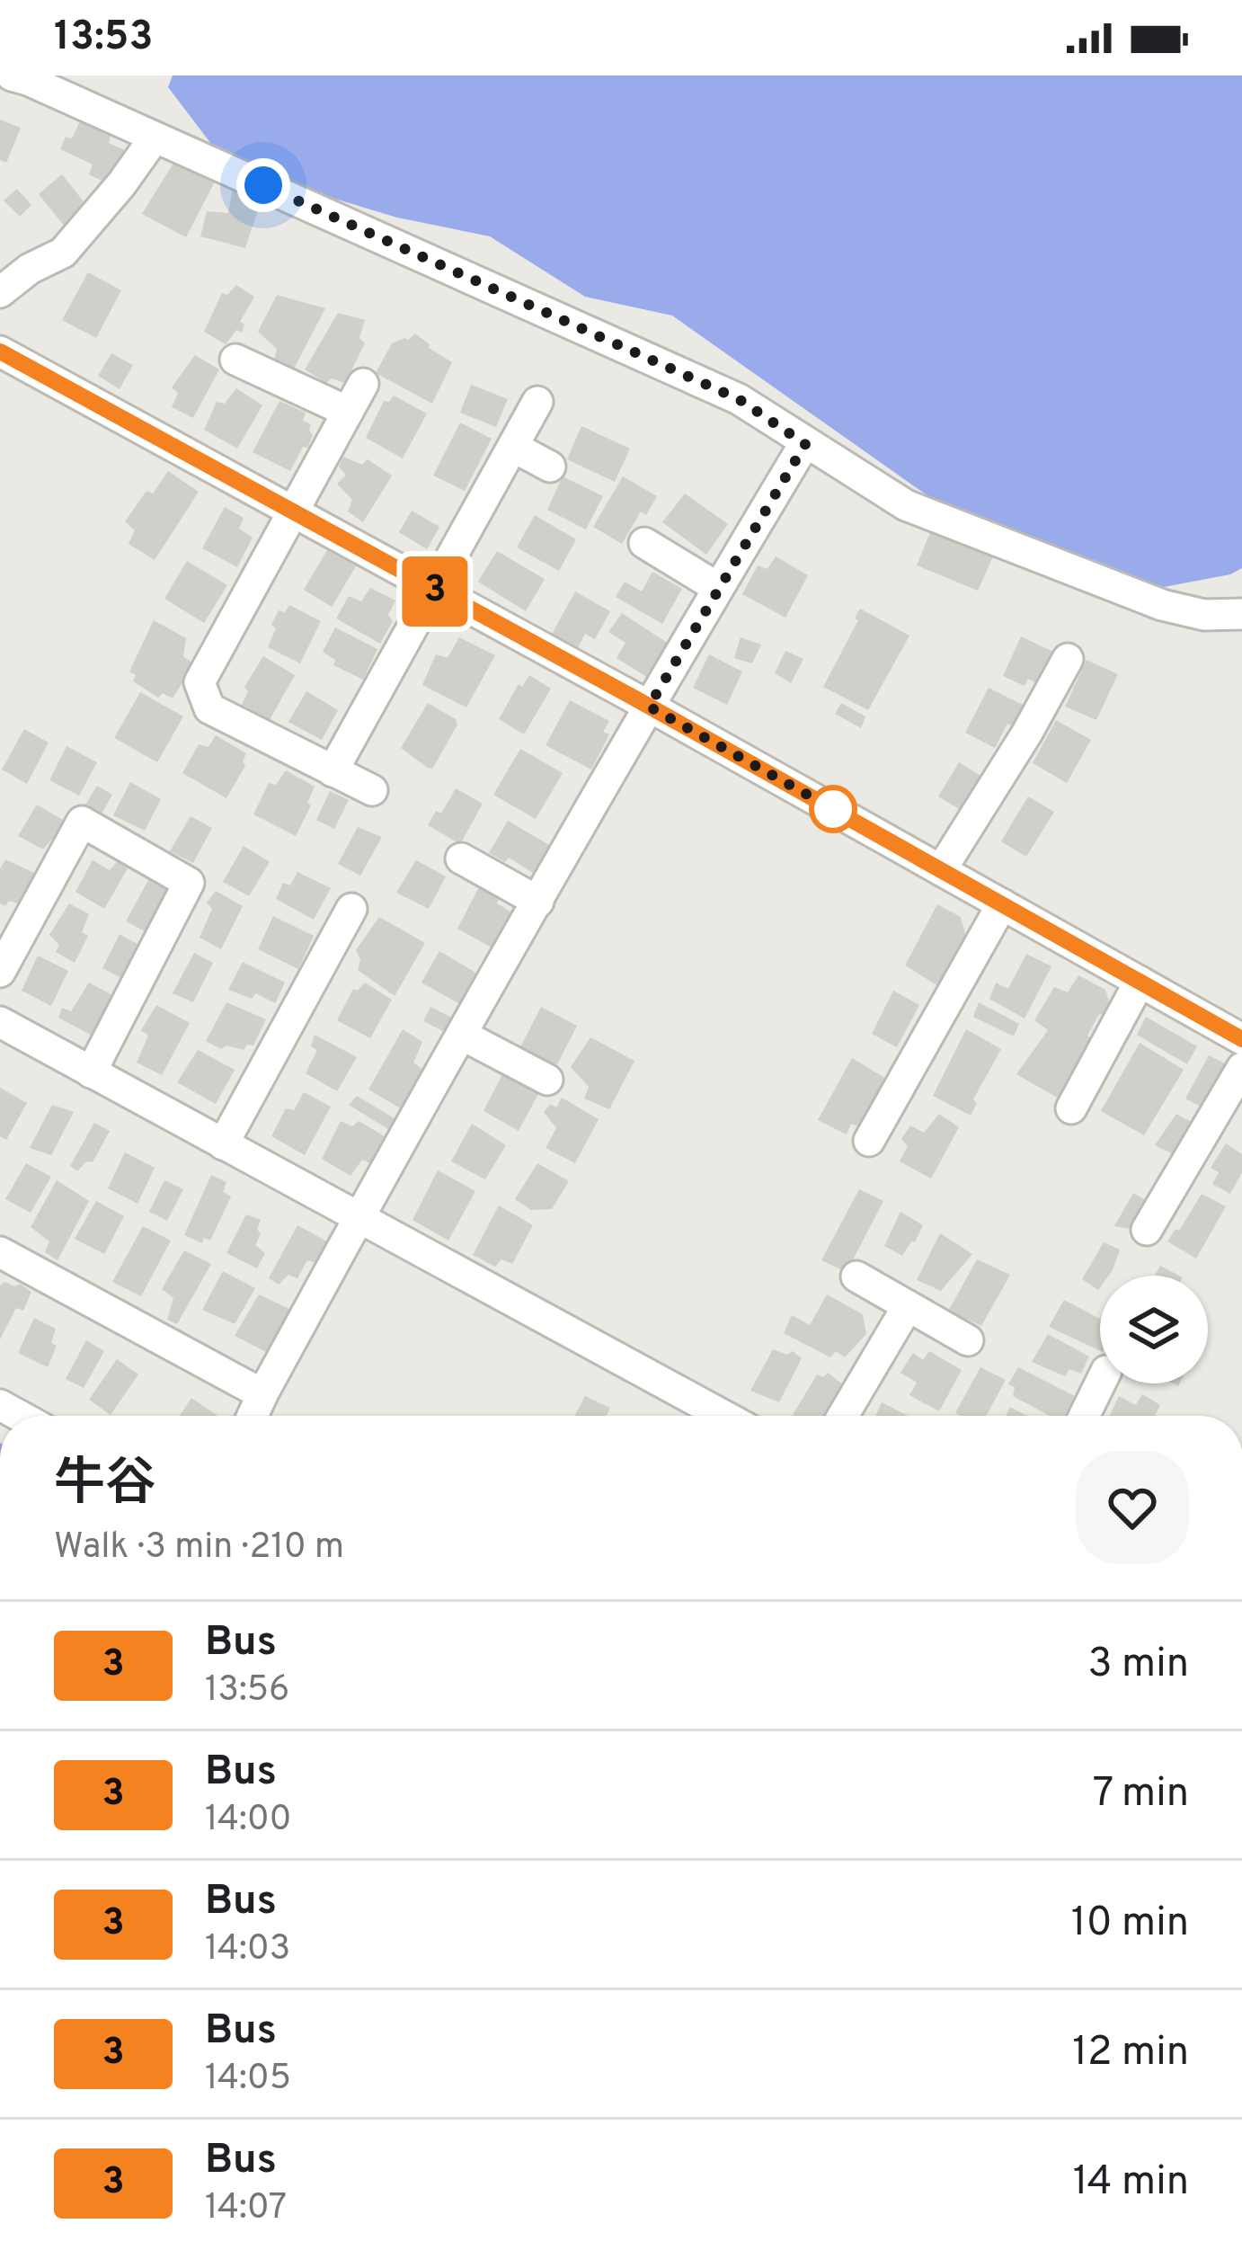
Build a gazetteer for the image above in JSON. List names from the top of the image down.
{
  "lines": ["bus line 3"],
  "page": {
    "status": "13:53",
    "on_map": "3",
    "heading": ["牛谷", "Walk · 3 min · 210 m"],
    "list": [
      {
        "mark": "3",
        "name": "Bus",
        "note": "13:56",
        "value": "3 min"
      },
      {
        "mark": "3",
        "name": "Bus",
        "note": "14:00",
        "value": "7 min"
      },
      {
        "mark": "3",
        "name": "Bus",
        "note": "14:03",
        "value": "10 min"
      },
      {
        "mark": "3",
        "name": "Bus",
        "note": "14:05",
        "value": "12 min"
      },
      {
        "mark": "3",
        "name": "Bus",
        "note": "14:07",
        "value": "14 min"
      }
    ]
  }
}
